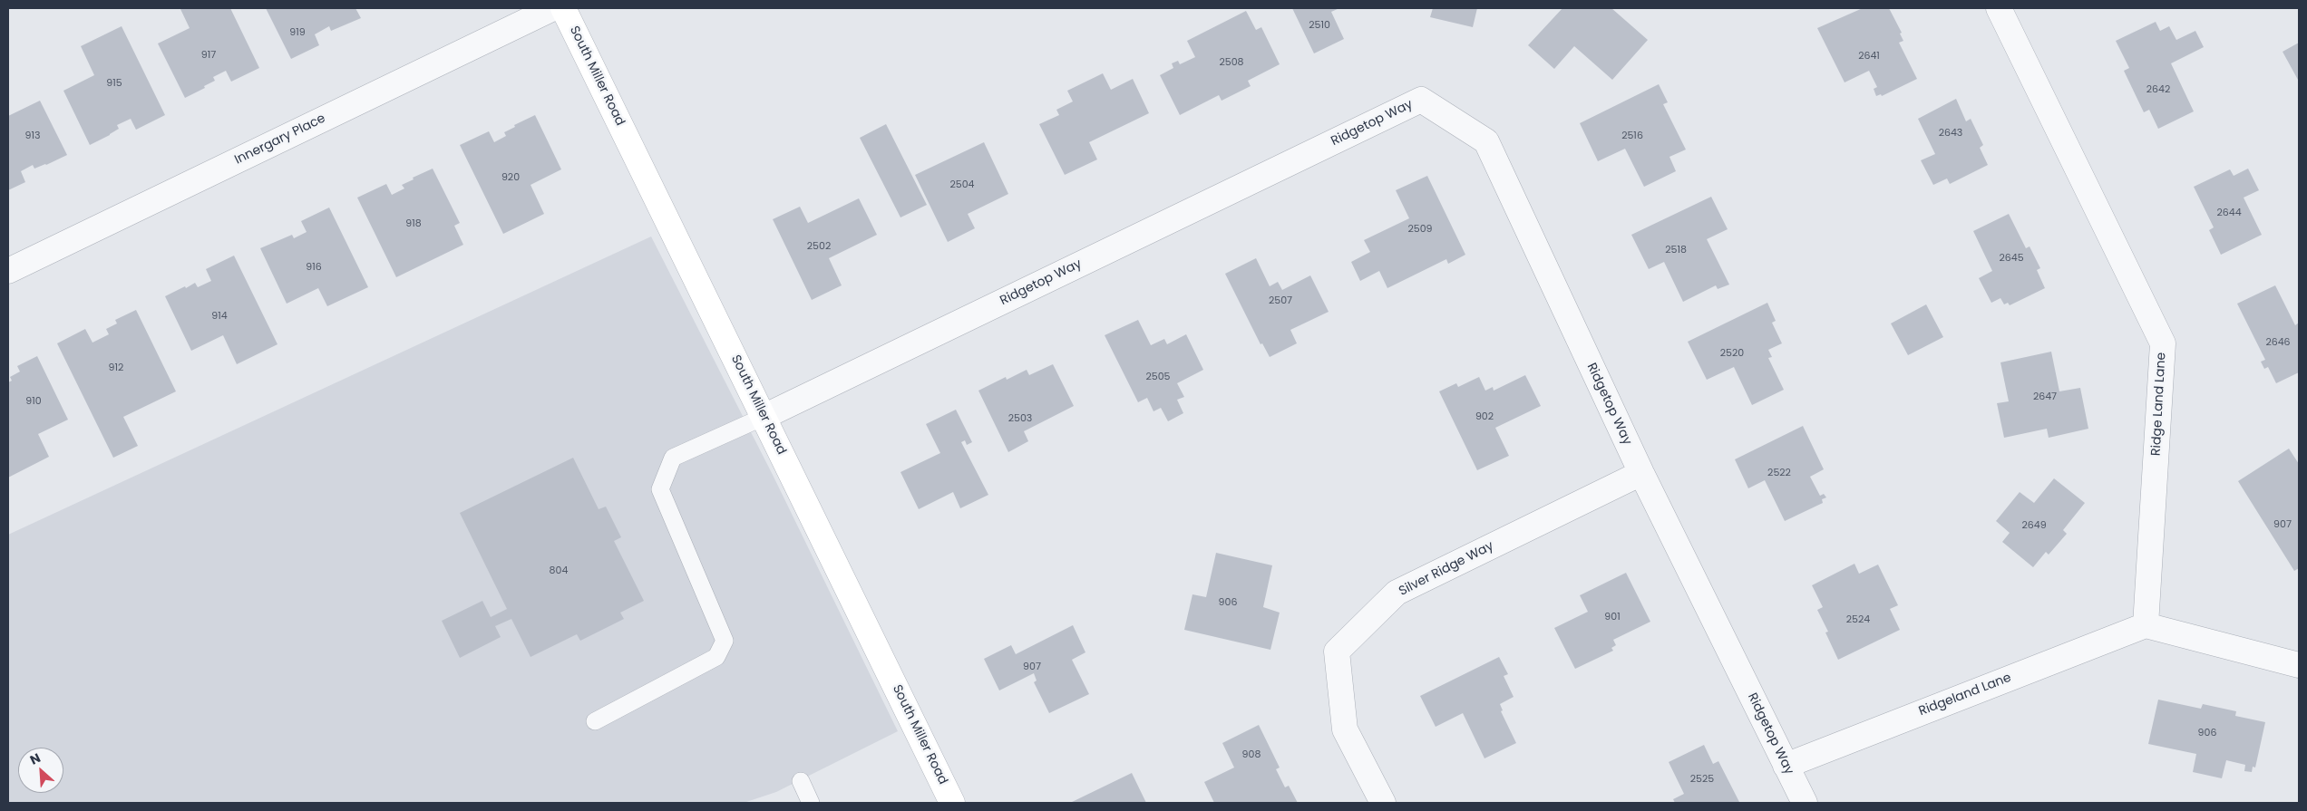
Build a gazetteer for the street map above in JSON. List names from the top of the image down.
{
  "streets": {
    "street": [
      "South Miller Road",
      "Ridgetop Way",
      "Innergary Place",
      "Ridge Land Lane",
      "Silver Ridge Way",
      "Ridgeland Lane"
    ]
  },
  "crossings": [
    ["South Miller Road", "Ridgetop Way"],
    ["Ridgetop Way", "Silver Ridge Way"],
    ["Ridgetop Way", "Ridgeland Lane"],
    ["Ridge Land Lane", "Ridgeland Lane"]
  ],
  "house_numbers": [
    "2510",
    "919",
    "917",
    "2641",
    "2508",
    "915",
    "2642",
    "2643",
    "913",
    "2516",
    "920",
    "2504",
    "2644",
    "918",
    "2509",
    "2502",
    "2518",
    "2645",
    "916",
    "2507",
    "914",
    "2646",
    "2520",
    "912",
    "2505",
    "2647",
    "910",
    "902",
    "2503",
    "2522",
    "907",
    "2649",
    "804",
    "906",
    "901",
    "2524",
    "907",
    "906",
    "908",
    "2525"
  ],
  "north": "top left"
}
